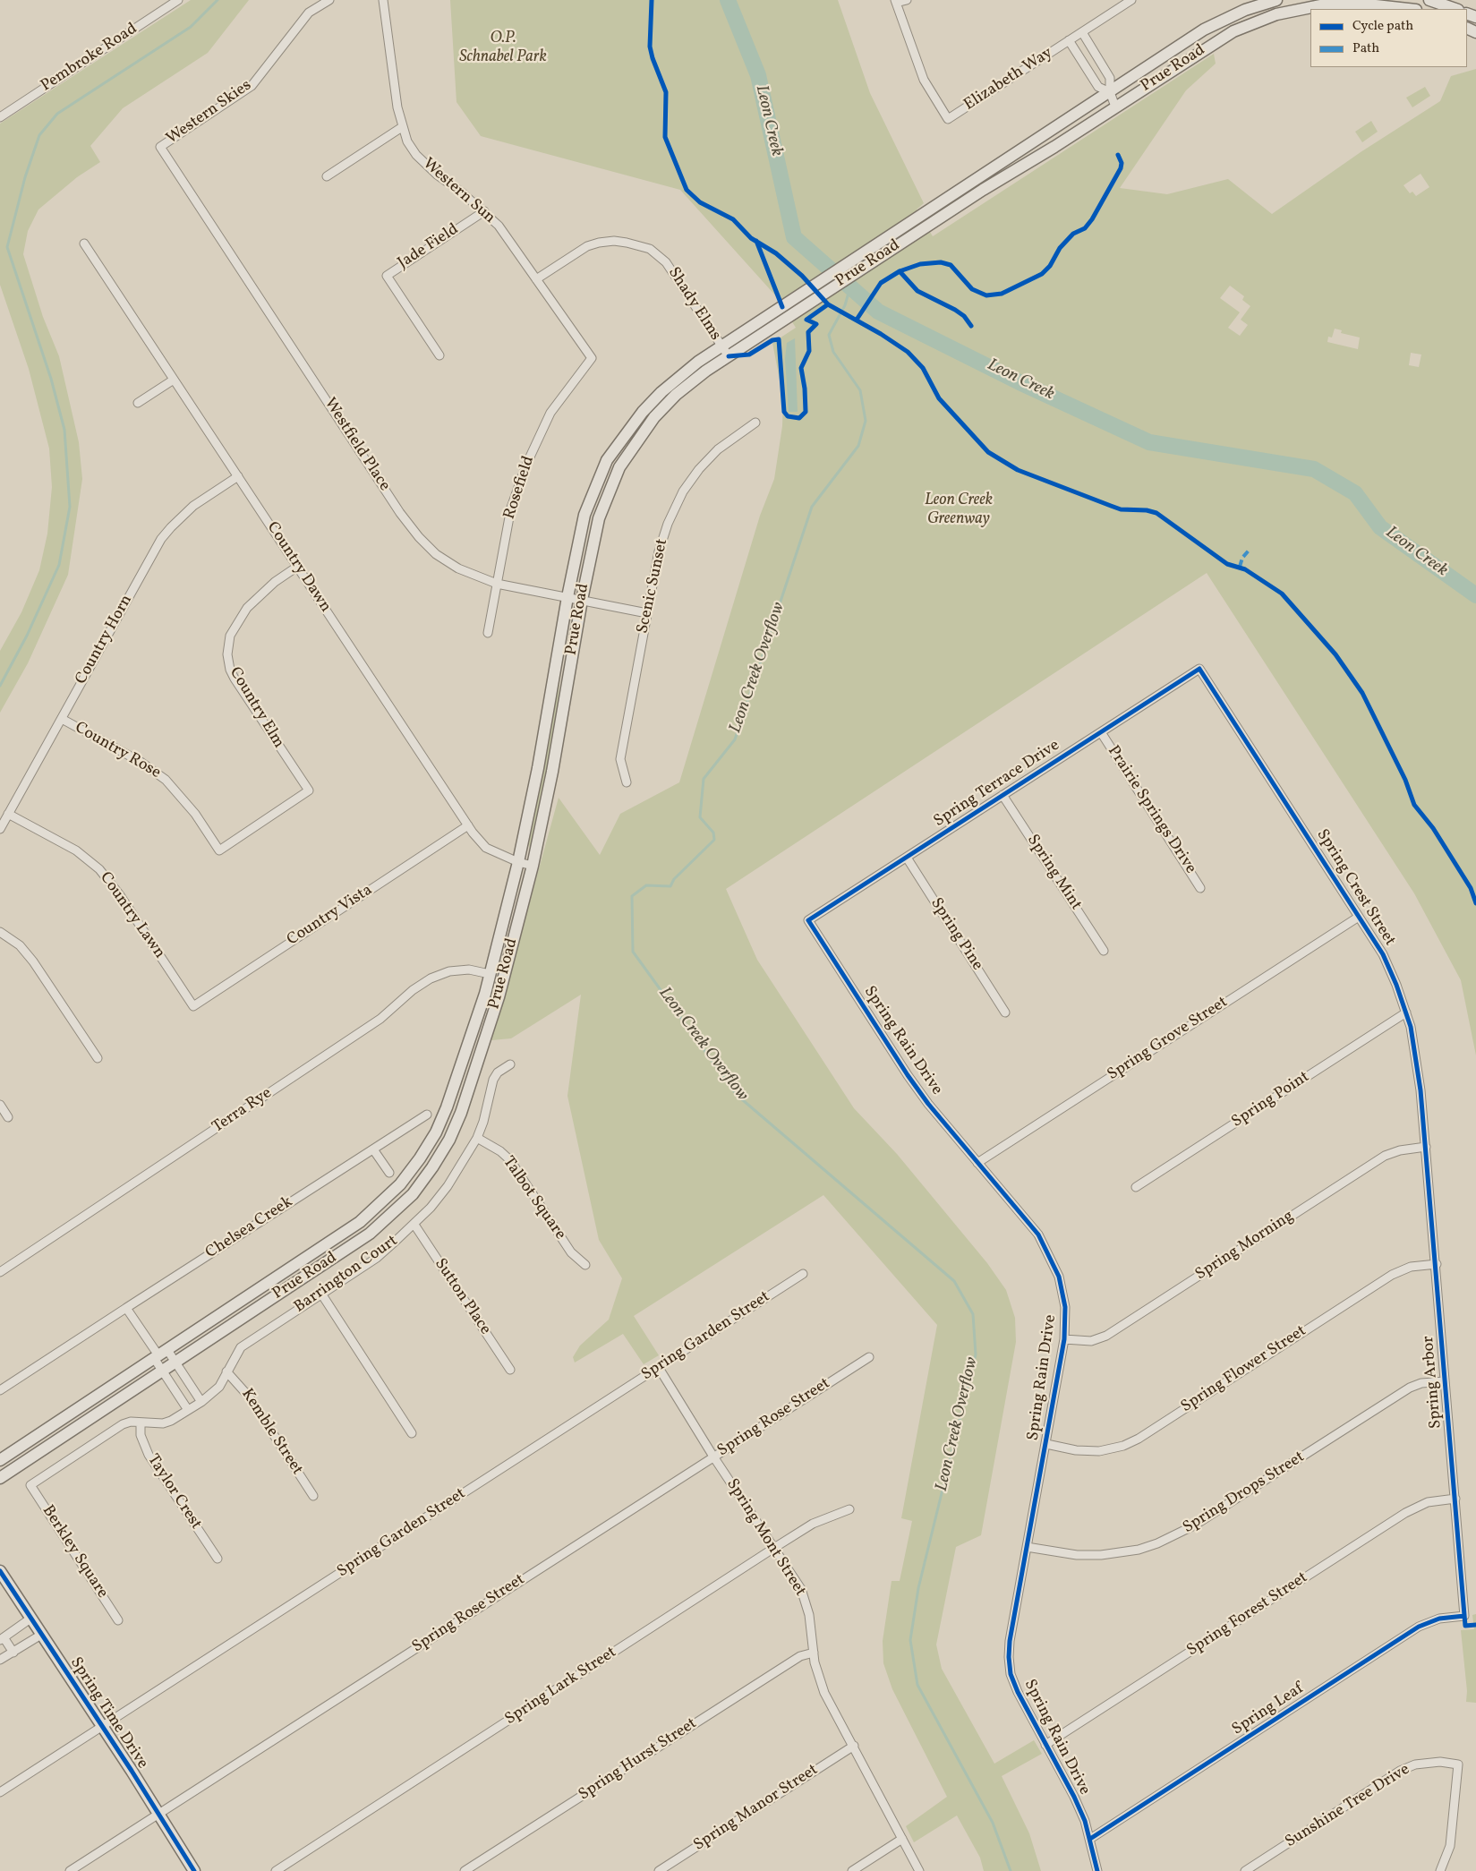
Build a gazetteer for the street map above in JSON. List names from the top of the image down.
{
  "streets": {
    "main road": ["Prue Road", "Spring Time Drive"],
    "street": [
      "Pembroke Road",
      "Elizabeth Way",
      "Western Skies",
      "Western Sun",
      "Jade Field",
      "Shady Elms",
      "Westfield Place",
      "Rosefield",
      "Country Dawn",
      "Scenic Sunset",
      "Country Horn",
      "Country Elm",
      "Country Rose",
      "Spring Terrace Drive",
      "Prairie Springs Drive",
      "Spring Mint",
      "Spring Crest Street",
      "Country Lawn",
      "Country Vista",
      "Spring Pine",
      "Spring Grove Street",
      "Spring Rain Drive",
      "Spring Point",
      "Terra Rye",
      "Talbot Square",
      "Chelsea Creek",
      "Spring Morning",
      "Barrington Court",
      "Sutton Place",
      "Spring Garden Street",
      "Spring Flower Street",
      "Spring Arbor",
      "Spring Rose Street",
      "Kemble Street",
      "Taylor Crest",
      "Spring Drops Street",
      "Spring Mont Street",
      "Berkley Square",
      "Spring Forest Street",
      "Spring Lark Street",
      "Spring Leaf",
      "Spring Hurst Street",
      "Sunshine Tree Drive",
      "Spring Manor Street"
    ]
  },
  "crossings": [
    ["Prue Road", "Elizabeth Way"],
    ["Prue Road", "Shady Elms"],
    ["Prue Road", "Westfield Place"],
    ["Prue Road", "Country Dawn"],
    ["Prue Road", "Terra Rye"],
    ["Western Skies", "Westfield Place"],
    ["Western Sun", "Jade Field"],
    ["Western Sun", "Shady Elms"],
    ["Western Sun", "Rosefield"],
    ["Westfield Place", "Rosefield"],
    ["Westfield Place", "Scenic Sunset"],
    ["Country Dawn", "Country Horn"],
    ["Country Dawn", "Country Elm"],
    ["Country Dawn", "Country Vista"],
    ["Country Horn", "Country Rose"],
    ["Country Horn", "Country Lawn"],
    ["Country Elm", "Country Rose"],
    ["Spring Terrace Drive", "Prairie Springs Drive"],
    ["Spring Terrace Drive", "Spring Mint"],
    ["Spring Terrace Drive", "Spring Crest Street"],
    ["Spring Terrace Drive", "Spring Pine"],
    ["Spring Terrace Drive", "Spring Rain Drive"],
    ["Spring Crest Street", "Spring Grove Street"],
    ["Spring Crest Street", "Spring Point"],
    ["Spring Crest Street", "Spring Morning"],
    ["Spring Crest Street", "Spring Arbor"],
    ["Country Lawn", "Country Vista"],
    ["Spring Grove Street", "Spring Rain Drive"],
    ["Spring Rain Drive", "Spring Morning"],
    ["Spring Rain Drive", "Spring Flower Street"],
    ["Spring Rain Drive", "Spring Drops Street"],
    ["Spring Rain Drive", "Spring Forest Street"],
    ["Spring Rain Drive", "Spring Leaf"],
    ["Talbot Square", "Barrington Court"],
    ["Spring Morning", "Spring Arbor"],
    ["Barrington Court", "Sutton Place"],
    ["Barrington Court", "Kemble Street"],
    ["Barrington Court", "Taylor Crest"],
    ["Barrington Court", "Berkley Square"],
    ["Spring Garden Street", "Spring Mont Street"],
    ["Spring Garden Street", "Spring Time Drive"],
    ["Spring Flower Street", "Spring Arbor"],
    ["Spring Arbor", "Spring Drops Street"],
    ["Spring Arbor", "Spring Forest Street"],
    ["Spring Arbor", "Spring Leaf"],
    ["Spring Rose Street", "Spring Mont Street"],
    ["Spring Rose Street", "Spring Time Drive"],
    ["Spring Mont Street", "Spring Lark Street"],
    ["Spring Mont Street", "Spring Hurst Street"],
    ["Spring Mont Street", "Spring Manor Street"]
  ],
  "water": ["Leon Creek", "Leon Creek Overflow"],
  "parks": ["O.P. Schnabel Park", "Leon Creek Greenway"],
  "legend": ["Cycle path", "Path"]
}
